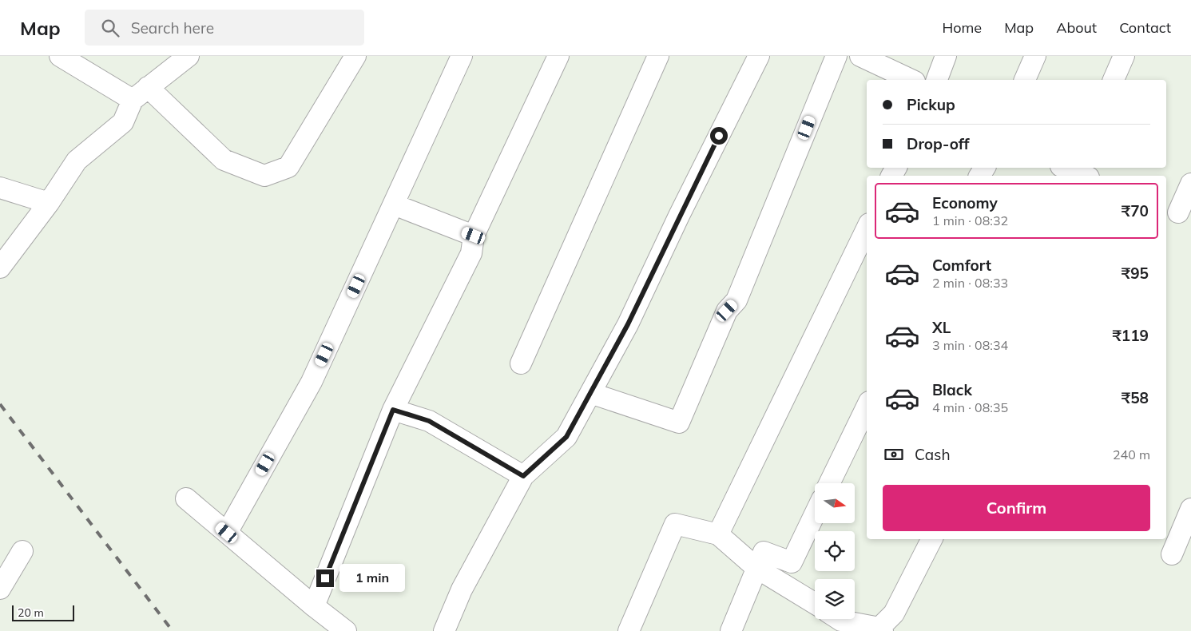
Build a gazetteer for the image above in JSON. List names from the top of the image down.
{
  "scale_bar": "20 m",
  "north": "right",
  "page": {
    "header": "Map",
    "search": "Search here",
    "nav": [
      "Home",
      "Map",
      "About",
      "Contact"
    ],
    "banner": ["Pickup", "Drop-off"],
    "list": [
      {
        "name": "Economy",
        "note": "1 min · 08:32",
        "value": "₹70"
      },
      {
        "name": "Comfort",
        "note": "2 min · 08:33",
        "value": "₹95"
      },
      {
        "name": "XL",
        "note": "3 min · 08:34",
        "value": "₹119"
      },
      {
        "name": "Black",
        "note": "4 min · 08:35",
        "value": "₹58"
      }
    ],
    "pay": ["Cash", "240 m"],
    "buttons": "Confirm",
    "bubble": "1 min",
    "scale": "20 m"
  }
}
